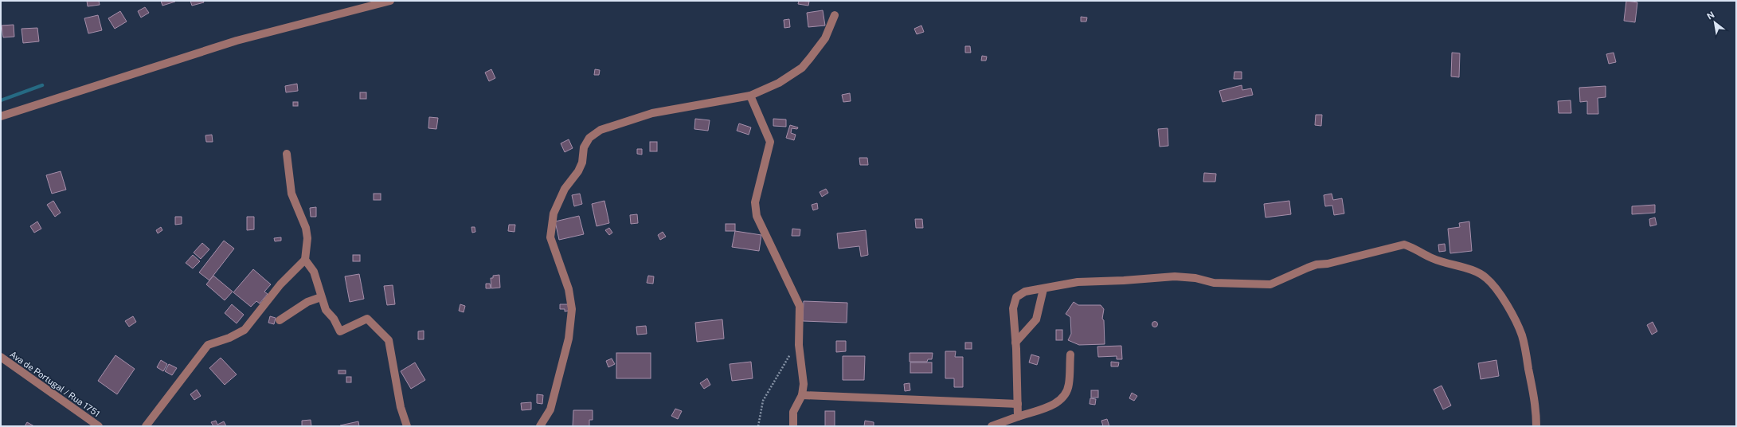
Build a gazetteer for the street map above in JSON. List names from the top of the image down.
{
  "streets": {
    "street": ["Ava de Portugal / Rua 1751"]
  },
  "north": "top left"
}
